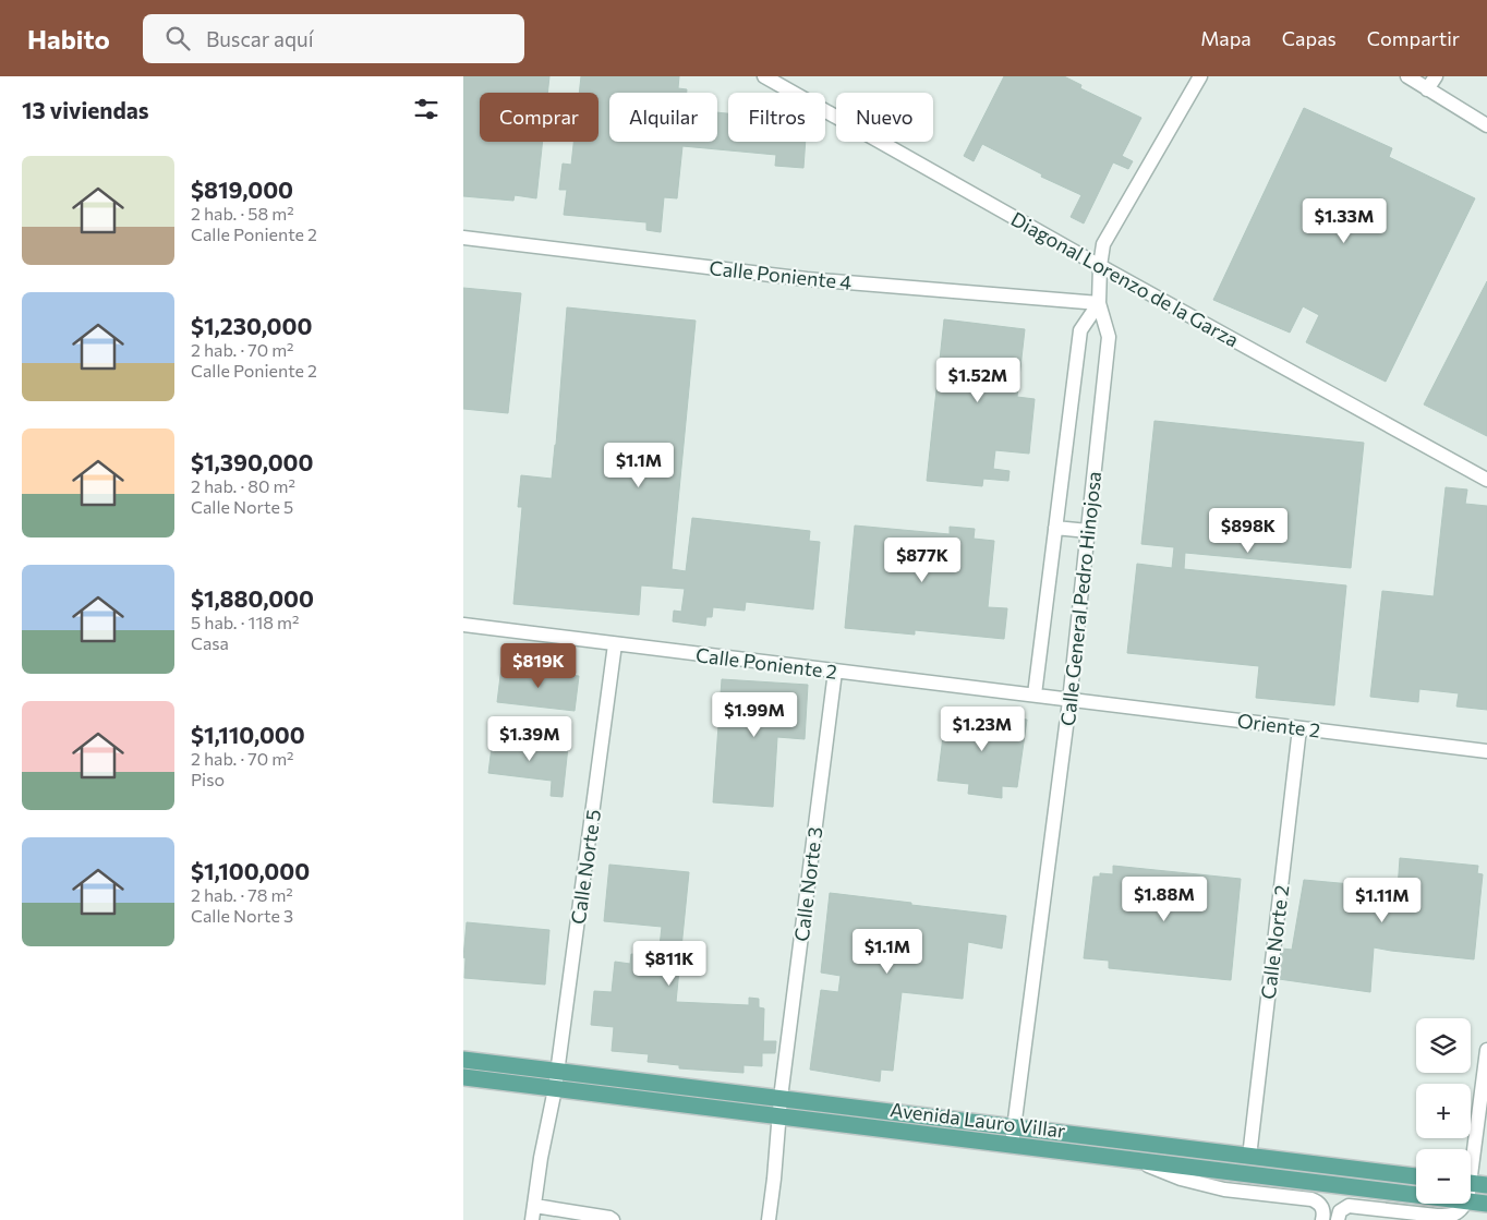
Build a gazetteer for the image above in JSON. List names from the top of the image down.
{
  "streets": {
    "main road": ["Avenida Lauro Villar"],
    "street": [
      "Calle Poniente 4",
      "Diagonal Lorenzo de la Garza",
      "Calle General Pedro Hinojosa",
      "Calle Poniente 2",
      "Oriente 2",
      "Calle Norte 5",
      "Calle Norte 3",
      "Calle Norte 2"
    ]
  },
  "crossings": [
    ["Calle Poniente 4", "Calle General Pedro Hinojosa"],
    ["Diagonal Lorenzo de la Garza", "Calle General Pedro Hinojosa"],
    ["Calle General Pedro Hinojosa", "Calle Poniente 2"],
    ["Calle General Pedro Hinojosa", "Oriente 2"],
    ["Calle General Pedro Hinojosa", "Avenida Lauro Villar"],
    ["Calle Poniente 2", "Oriente 2"],
    ["Calle Poniente 2", "Calle Norte 5"],
    ["Calle Poniente 2", "Calle Norte 3"],
    ["Oriente 2", "Calle Norte 2"],
    ["Calle Norte 5", "Avenida Lauro Villar"],
    ["Calle Norte 3", "Avenida Lauro Villar"],
    ["Calle Norte 2", "Avenida Lauro Villar"]
  ],
  "page": {
    "header": "Habito",
    "search": "Buscar aquí",
    "nav": ["Mapa", "Capas", "Compartir"],
    "heading": "13 viviendas",
    "chip": [
      "Comprar",
      "Alquilar",
      "Filtros",
      "Nuevo"
    ],
    "list": [
      {
        "name": "$819,000",
        "note": "2 hab. · 58 m² · Calle Poniente 2"
      },
      {
        "name": "$1,230,000",
        "note": "2 hab. · 70 m² · Calle Poniente 2"
      },
      {
        "name": "$1,390,000",
        "note": "2 hab. · 80 m² · Calle Norte 5"
      },
      {
        "name": "$1,880,000",
        "note": "5 hab. · 118 m² · Casa"
      },
      {
        "name": "$1,110,000",
        "note": "2 hab. · 70 m² · Piso"
      },
      {
        "name": "$1,100,000",
        "note": "2 hab. · 78 m² · Calle Norte 3"
      }
    ],
    "price": [
      "$1.33M",
      "$1.52M",
      "$1.1M",
      "$898K",
      "$877K",
      "$819K",
      "$1.99M",
      "$1.23M",
      "$1.39M",
      "$1.88M",
      "$1.11M",
      "$1.1M",
      "$811K"
    ],
    "map_buttons": ["+", "−"]
  }
}
